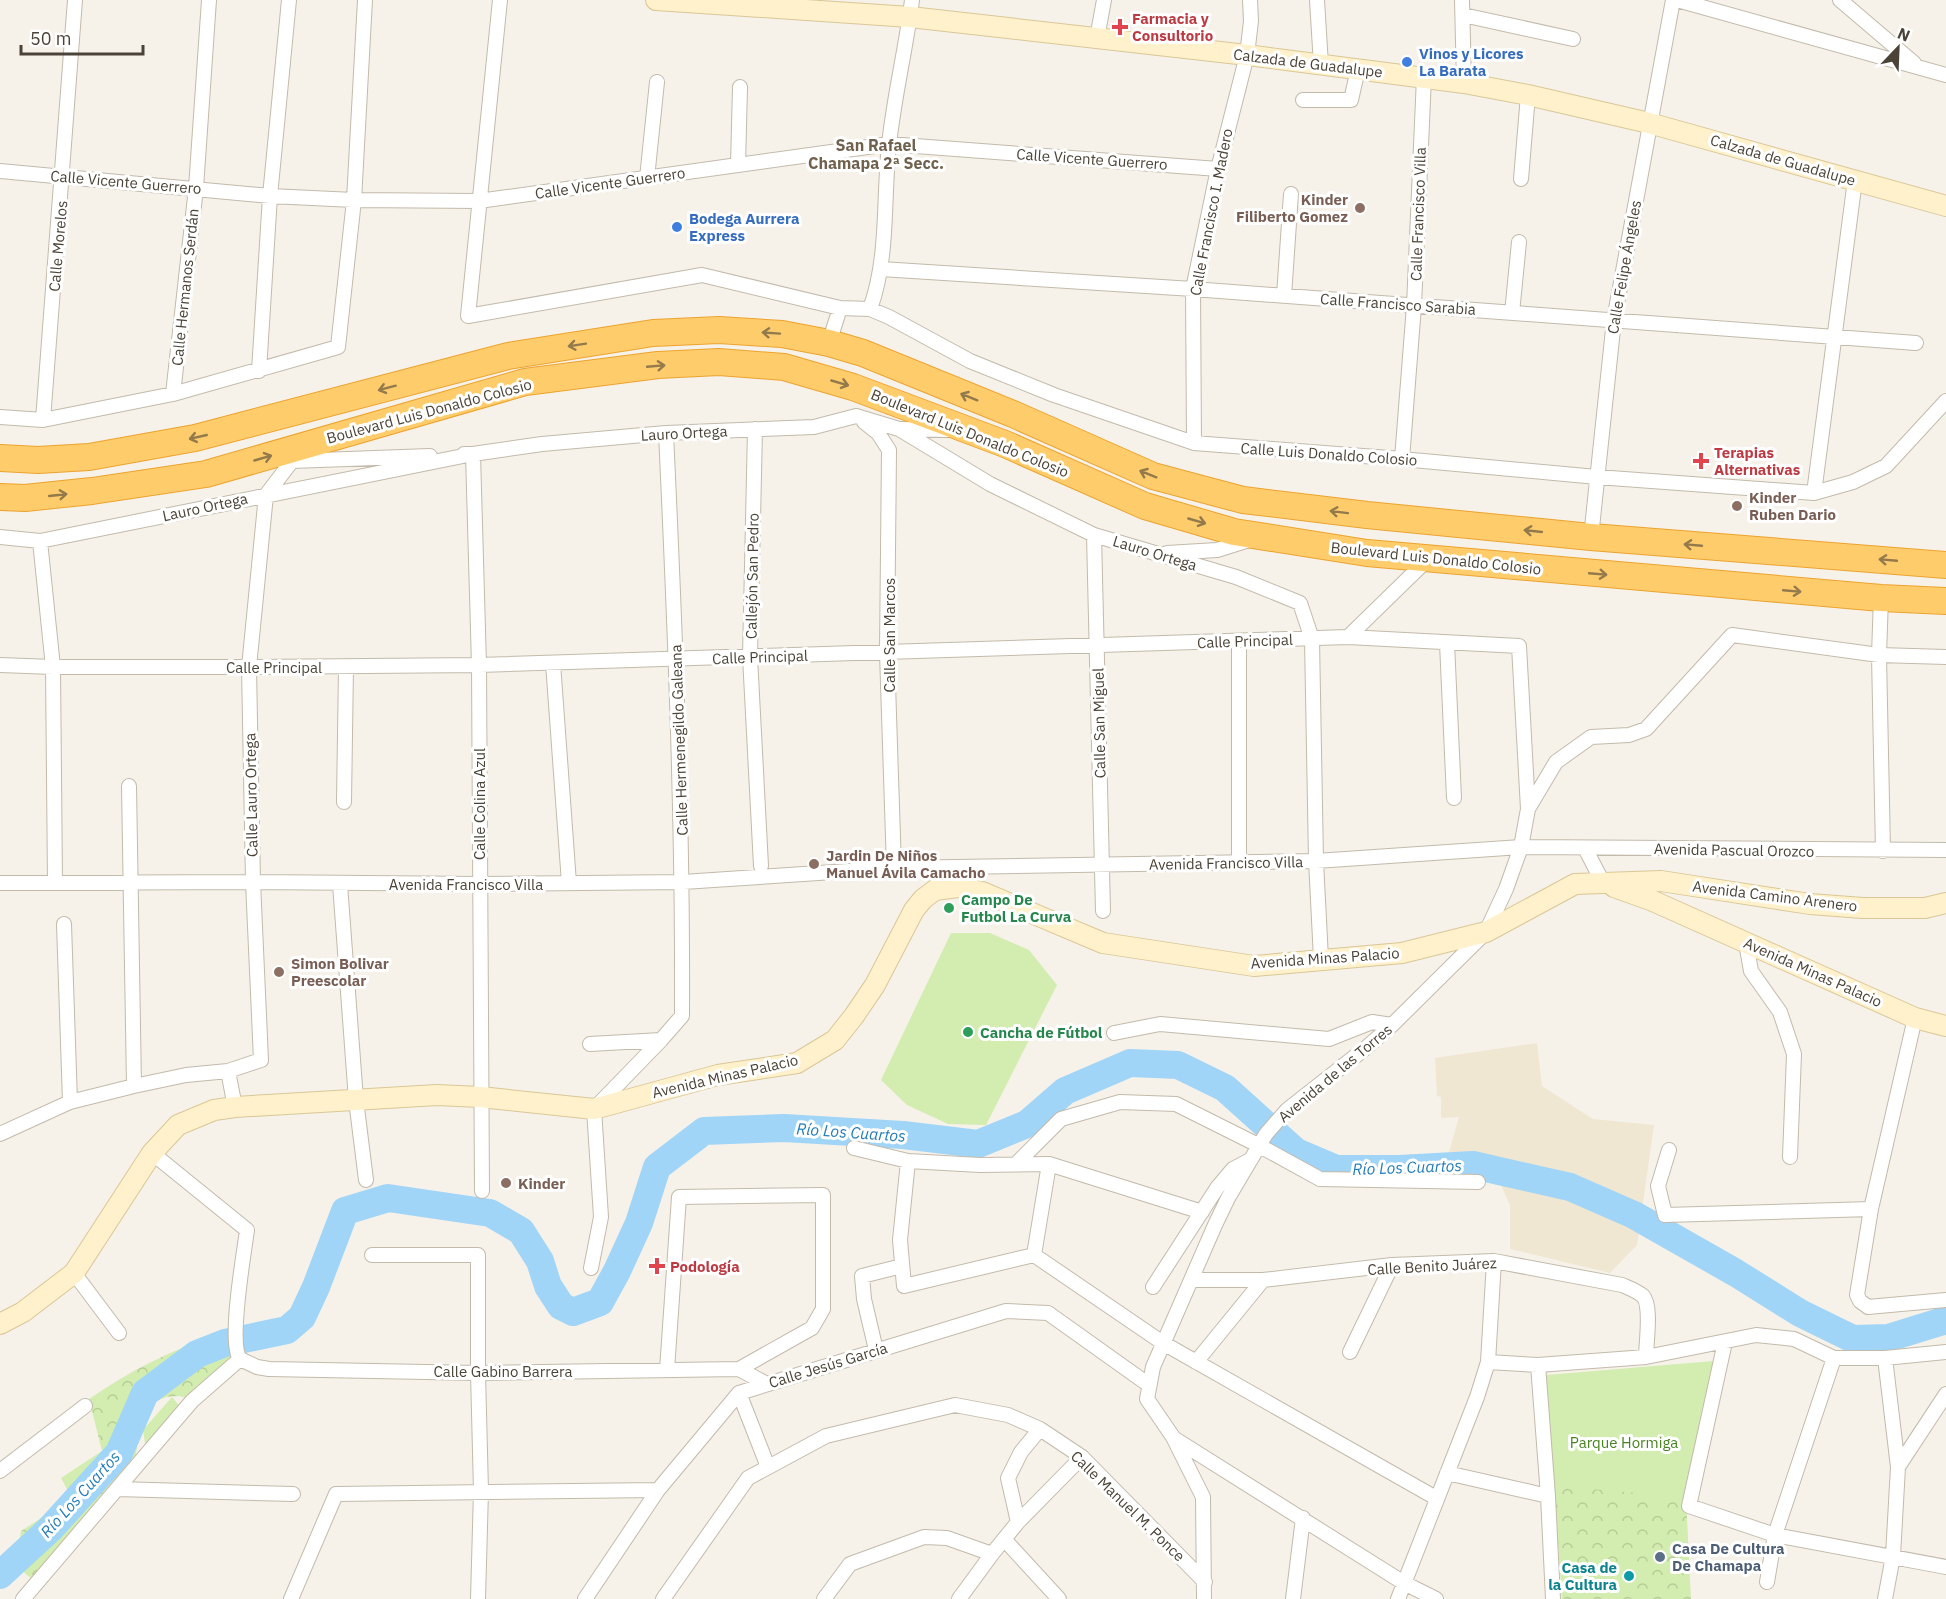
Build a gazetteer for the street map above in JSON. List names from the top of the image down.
{
  "streets": {
    "highway": ["Boulevard Luis Donaldo Colosio"],
    "main road": ["Calzada de Guadalupe", "Avenida Camino Arenero", "Avenida Minas Palacio"],
    "street": [
      "Calle Vicente Guerrero",
      "Calle Francisco I. Madero",
      "Calle Francisco Villa",
      "Calle Morelos",
      "Calle Felipe Ángeles",
      "Calle Hermanos Serdán",
      "Calle Francisco Sarabia",
      "Lauro Ortega",
      "Calle Luis Donaldo Colosio",
      "Callejón San Pedro",
      "Calle San Marcos",
      "Calle Principal",
      "Calle San Miguel",
      "Calle Hermenegildo Galeana",
      "Calle Lauro Ortega",
      "Calle Colina Azul",
      "Avenida Pascual Orozco",
      "Avenida Francisco Villa",
      "Avenida de las Torres",
      "Calle Benito Juárez",
      "Calle Jesús García",
      "Calle Gabino Barrera",
      "Calle Manuel M. Ponce"
    ]
  },
  "crossings": [
    ["Calzada de Guadalupe", "Calle Francisco I. Madero"],
    ["Calzada de Guadalupe", "Calle Francisco Villa"],
    ["Calzada de Guadalupe", "Calle Felipe Ángeles"],
    ["Calle Vicente Guerrero", "Calle Francisco I. Madero"],
    ["Calle Vicente Guerrero", "Calle Morelos"],
    ["Calle Vicente Guerrero", "Calle Hermanos Serdán"],
    ["Calle Francisco I. Madero", "Calle Francisco Sarabia"],
    ["Calle Francisco I. Madero", "Calle Luis Donaldo Colosio"],
    ["Calle Francisco Villa", "Calle Francisco Sarabia"],
    ["Calle Francisco Villa", "Calle Luis Donaldo Colosio"],
    ["Calle Felipe Ángeles", "Calle Francisco Sarabia"],
    ["Calle Felipe Ángeles", "Boulevard Luis Donaldo Colosio"],
    ["Calle Felipe Ángeles", "Calle Luis Donaldo Colosio"],
    ["Lauro Ortega", "Callejón San Pedro"],
    ["Lauro Ortega", "Calle San Marcos"],
    ["Lauro Ortega", "Calle Principal"],
    ["Lauro Ortega", "Calle San Miguel"],
    ["Lauro Ortega", "Calle Hermenegildo Galeana"],
    ["Lauro Ortega", "Calle Lauro Ortega"],
    ["Lauro Ortega", "Calle Colina Azul"],
    ["Callejón San Pedro", "Calle Principal"],
    ["Calle San Marcos", "Calle Principal"],
    ["Calle San Marcos", "Avenida Francisco Villa"],
    ["Calle Principal", "Calle San Miguel"],
    ["Calle Principal", "Calle Hermenegildo Galeana"],
    ["Calle Principal", "Calle Lauro Ortega"],
    ["Calle Principal", "Calle Colina Azul"],
    ["Calle Principal", "Avenida de las Torres"],
    ["Calle San Miguel", "Avenida Francisco Villa"],
    ["Calle Hermenegildo Galeana", "Avenida Francisco Villa"],
    ["Calle Hermenegildo Galeana", "Avenida Minas Palacio"],
    ["Calle Lauro Ortega", "Avenida Francisco Villa"],
    ["Calle Colina Azul", "Avenida Francisco Villa"],
    ["Calle Colina Azul", "Avenida Minas Palacio"],
    ["Avenida Pascual Orozco", "Avenida Francisco Villa"],
    ["Avenida Pascual Orozco", "Avenida de las Torres"],
    ["Avenida Francisco Villa", "Avenida de las Torres"],
    ["Avenida Camino Arenero", "Avenida Minas Palacio"],
    ["Avenida Minas Palacio", "Avenida de las Torres"],
    ["Avenida de las Torres", "Calle Benito Juárez"],
    ["Avenida de las Torres", "Calle Jesús García"],
    ["Avenida de las Torres", "Calle Manuel M. Ponce"],
    ["Calle Jesús García", "Calle Gabino Barrera"],
    ["Calle Jesús García", "Calle Manuel M. Ponce"]
  ],
  "districts": ["San Rafael Chamapa 2ª Secc."],
  "water": ["Río Los Cuartos"],
  "parks": ["Parque Hormiga"],
  "places": {
    "health": ["Farmacia y Consultorio", "Terapias Alternativas", "Podología"],
    "other": [
      "Vinos y Licores La Barata",
      "Kinder Filiberto Gomez",
      "Bodega Aurrera Express",
      "Kinder Ruben Dario",
      "Jardin De Niños Manuel Ávila Camacho",
      "Campo De Futbol La Curva",
      "Simon Bolivar Preescolar",
      "Cancha de Fútbol",
      "Kinder",
      "Casa De Cultura De Chamapa",
      "Casa de la Cultura"
    ]
  },
  "scale_bar": "50 m",
  "north": "top right"
}
